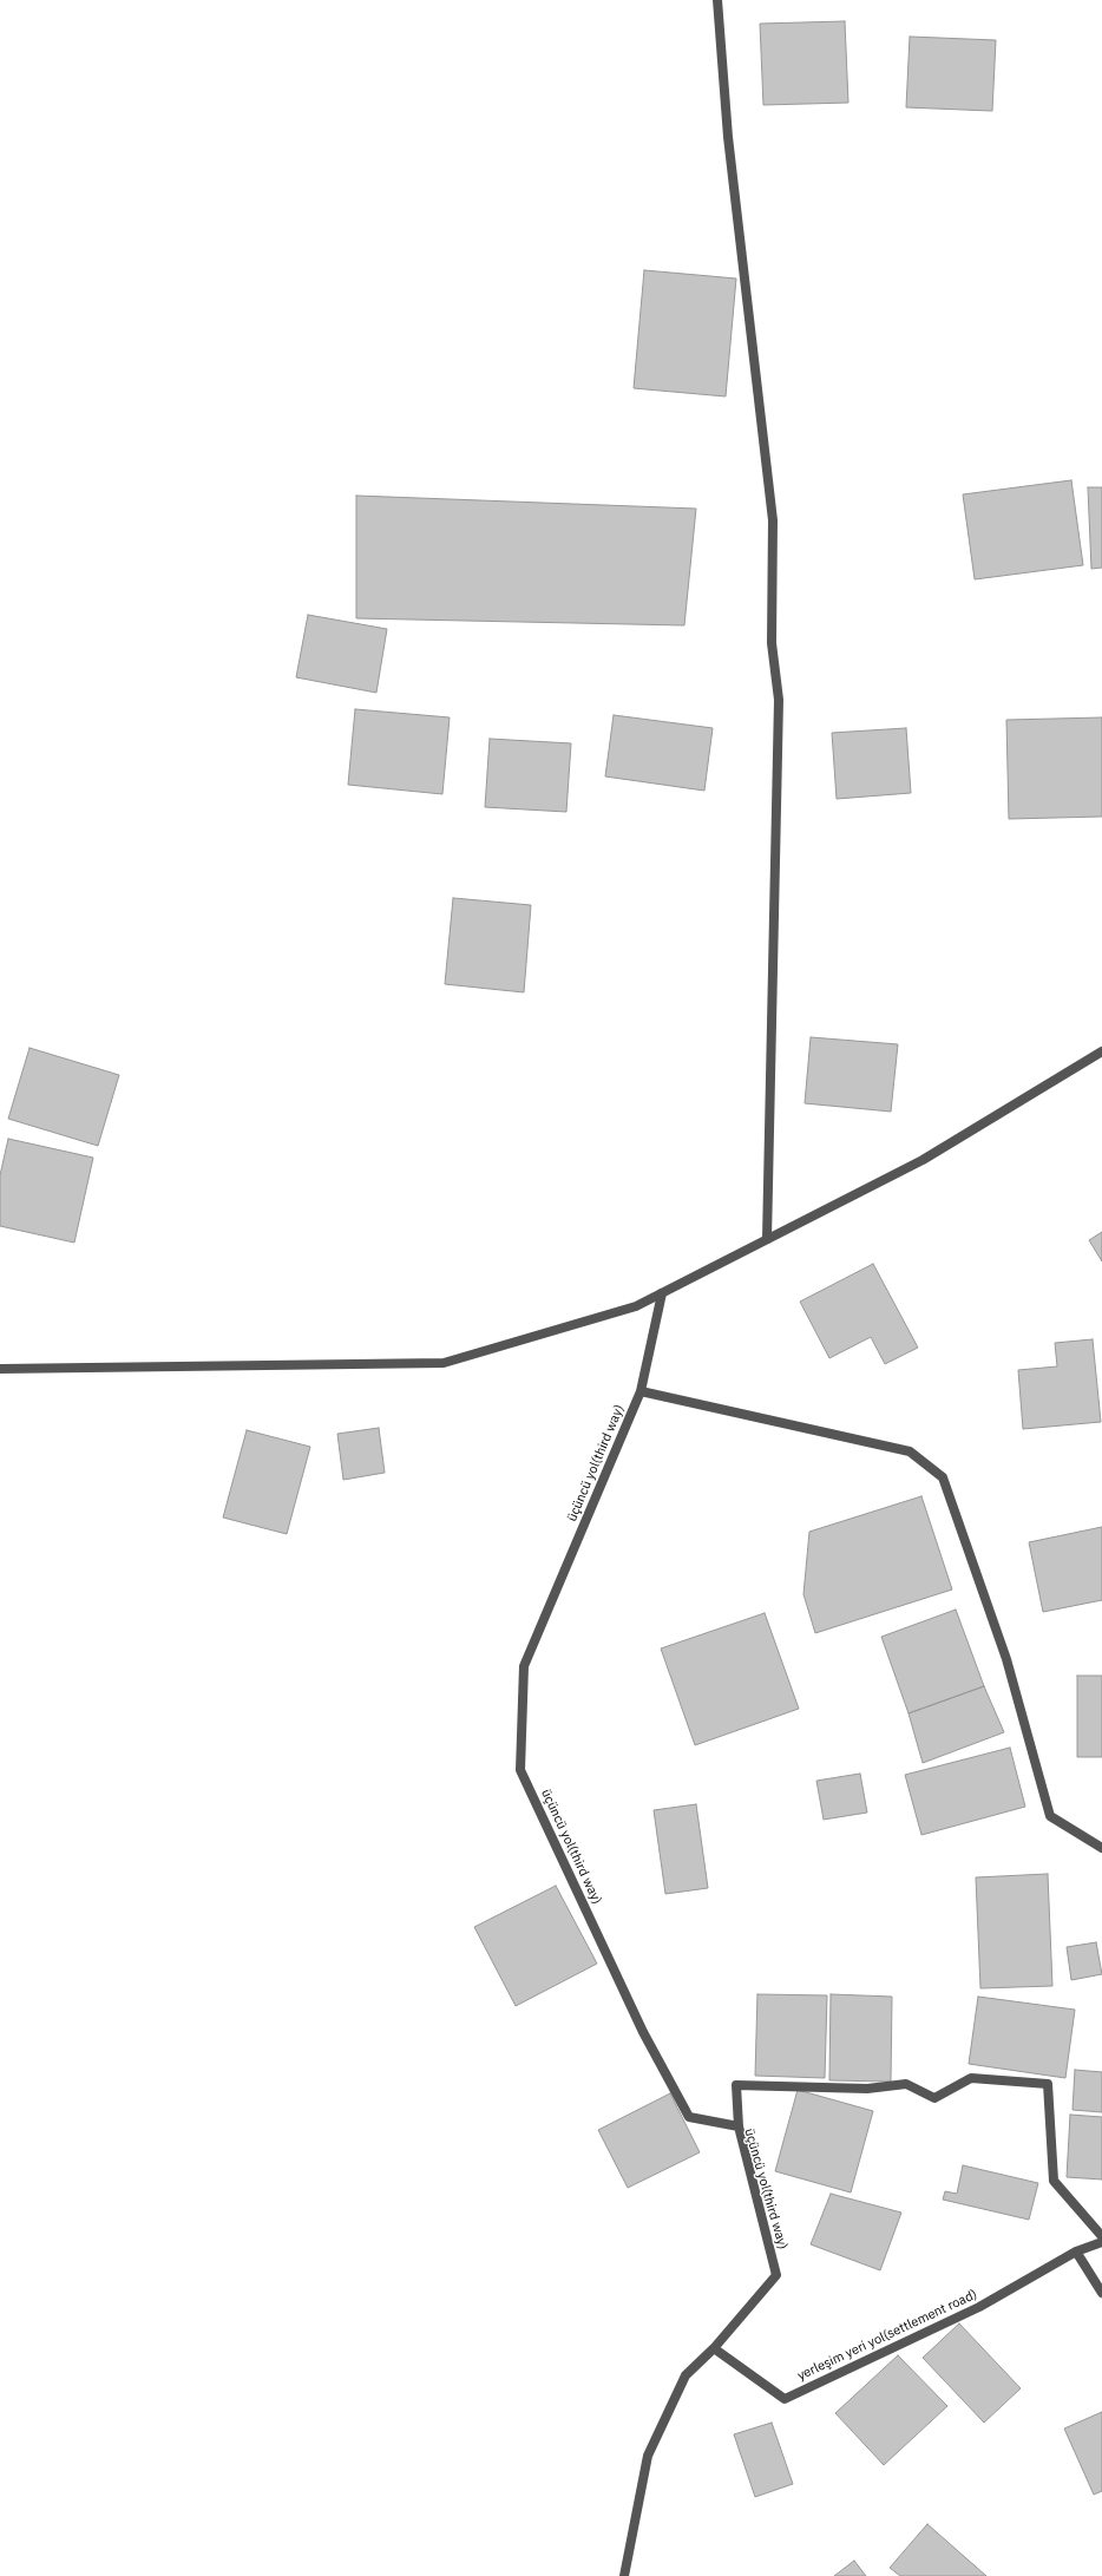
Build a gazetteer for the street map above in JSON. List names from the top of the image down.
{
  "streets": {
    "street": ["üçüncü yol(third way)", "yerleşim yeri yol(settlement road)"]
  },
  "crossings": [
    ["üçüncü yol(third way)", "yerleşim yeri yol(settlement road)"]
  ]
}
